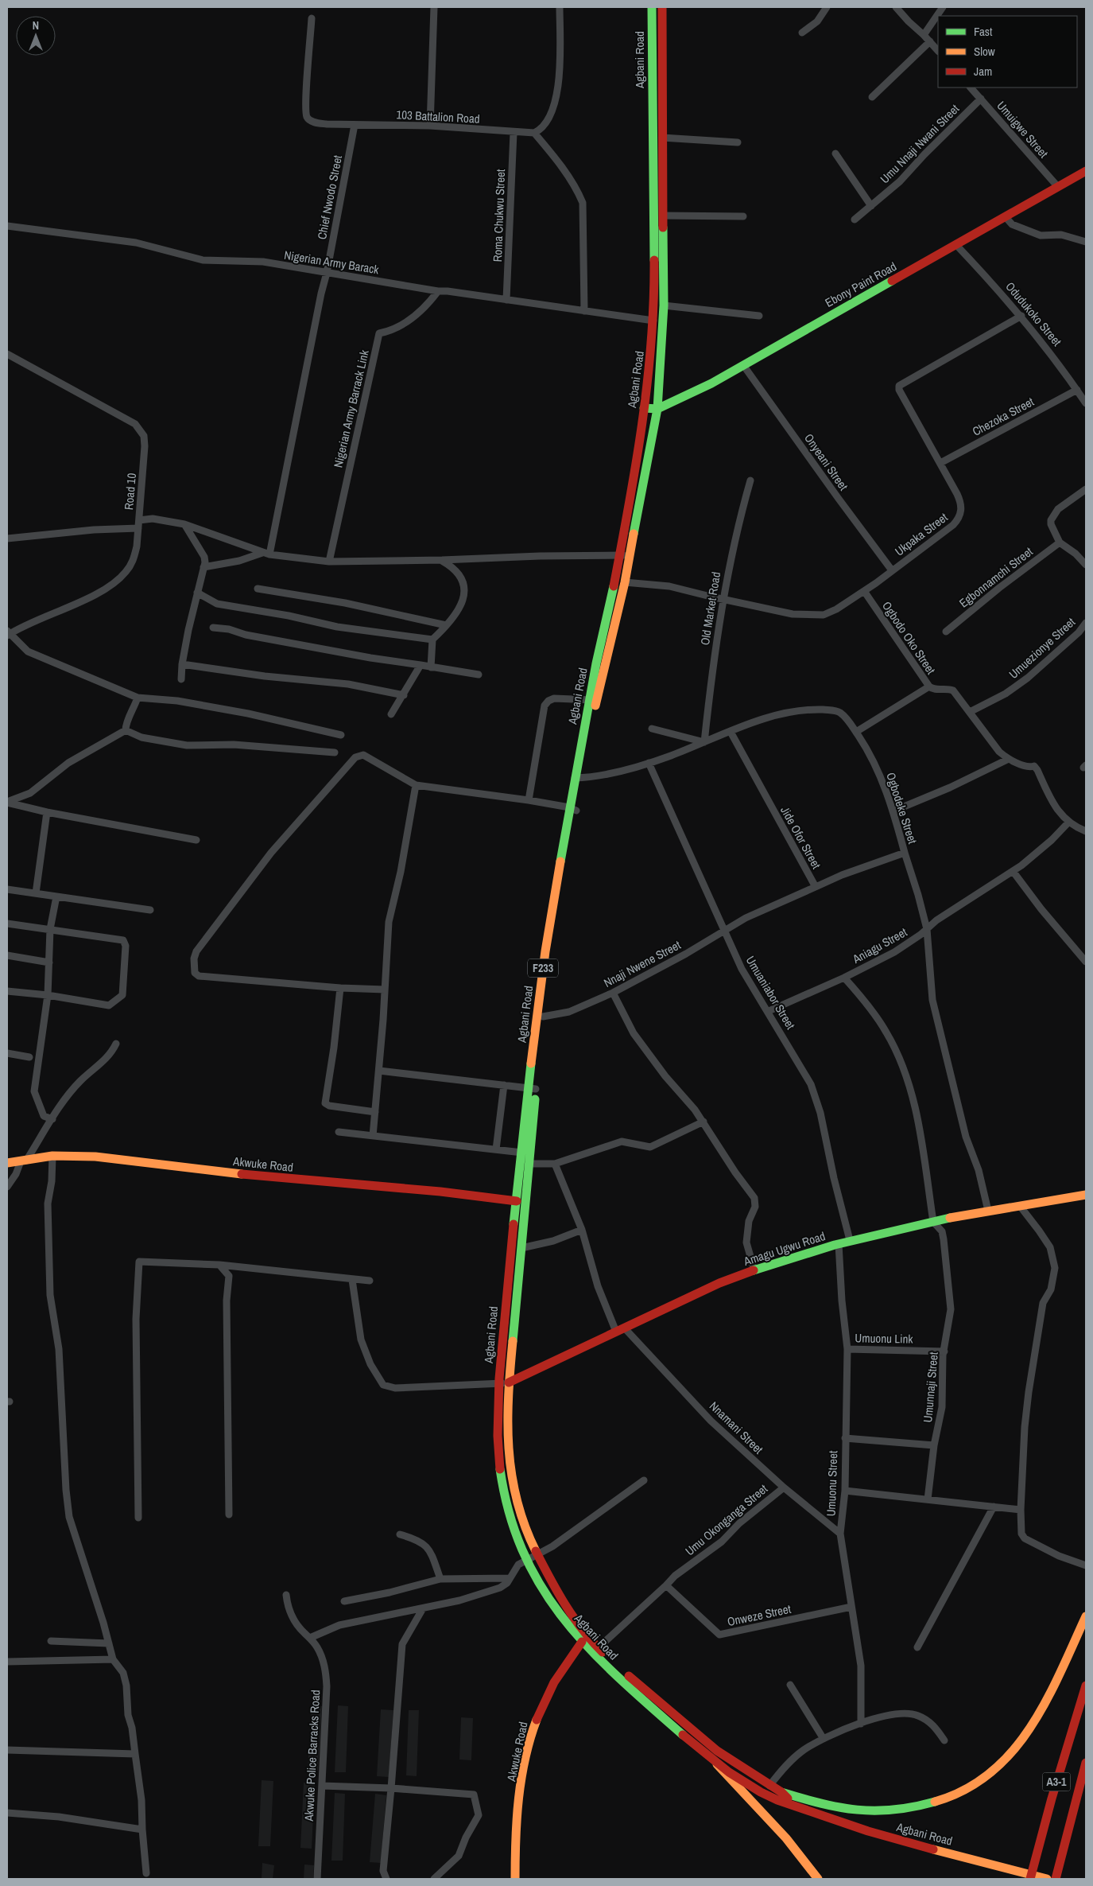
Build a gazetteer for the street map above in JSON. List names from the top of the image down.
{
  "streets": {
    "main road": [
      "Agbani Road",
      "Ebony Paint Road",
      "F233",
      "Akwuke Road",
      "Amagu Ugwu Road",
      "A3-1"
    ],
    "street": [
      "103 Battalion Road",
      "Umuigwe Street",
      "Umu Nnaji Nwani Street",
      "Chief Nwodo Street",
      "Roma Chukwu Street",
      "Nigerian Army Barack",
      "Odudukoko Street",
      "Nigerian Army Barrack Link",
      "Chezoka Street",
      "Onyeani Street",
      "Road 10",
      "Ukpaka Street",
      "Egbonnamchi Street",
      "Old Market Road",
      "Ogbodo Oko Street",
      "Umuezionye Street",
      "Ogbodeke Street",
      "Jide Ofor Street",
      "Aniagu Street",
      "Nnaji Nwene Street",
      "Umuaniabor Street",
      "Umuonu Link",
      "Umunnaji Street",
      "Nnamani Street",
      "Umuonu Street",
      "Umu Okonganga Street",
      "Onweze Street",
      "Akwuke Police Barracks Road"
    ]
  },
  "crossings": [
    ["Agbani Road", "Nigerian Army Barack"],
    ["Agbani Road", "Ebony Paint Road"],
    ["Agbani Road", "Ukpaka Street"],
    ["Agbani Road", "Nnaji Nwene Street"],
    ["Agbani Road", "Akwuke Road"],
    ["Agbani Road", "Amagu Ugwu Road"],
    ["Agbani Road", "Umu Okonganga Street"],
    ["103 Battalion Road", "Chief Nwodo Street"],
    ["103 Battalion Road", "Roma Chukwu Street"],
    ["Umuigwe Street", "Umu Nnaji Nwani Street"],
    ["Umuigwe Street", "Ebony Paint Road"],
    ["Chief Nwodo Street", "Nigerian Army Barack"],
    ["Roma Chukwu Street", "Nigerian Army Barack"],
    ["Nigerian Army Barack", "Nigerian Army Barrack Link"],
    ["Ebony Paint Road", "Odudukoko Street"],
    ["Ebony Paint Road", "Onyeani Street"],
    ["Odudukoko Street", "Chezoka Street"],
    ["Odudukoko Street", "Ukpaka Street"],
    ["Chezoka Street", "Ukpaka Street"],
    ["Onyeani Street", "Ukpaka Street"],
    ["Ukpaka Street", "Old Market Road"],
    ["Ukpaka Street", "Ogbodo Oko Street"],
    ["Ogbodo Oko Street", "Umuezionye Street"],
    ["Ogbodo Oko Street", "Aniagu Street"],
    ["Ogbodeke Street", "Jide Ofor Street"],
    ["Ogbodeke Street", "Aniagu Street"],
    ["Ogbodeke Street", "Amagu Ugwu Road"],
    ["Jide Ofor Street", "Nnaji Nwene Street"],
    ["Aniagu Street", "Umuaniabor Street"],
    ["Nnaji Nwene Street", "Umuaniabor Street"],
    ["Umuaniabor Street", "Amagu Ugwu Road"],
    ["Amagu Ugwu Road", "Umunnaji Street"],
    ["Amagu Ugwu Road", "Nnamani Street"],
    ["Amagu Ugwu Road", "Umuonu Street"],
    ["Umuonu Link", "Umunnaji Street"],
    ["Umuonu Link", "Umuonu Street"],
    ["Nnamani Street", "Umuonu Street"],
    ["Nnamani Street", "Umu Okonganga Street"],
    ["Umuonu Street", "Onweze Street"],
    ["Umu Okonganga Street", "Onweze Street"]
  ],
  "legend": ["Fast", "Slow", "Jam"],
  "north": "top"
}
